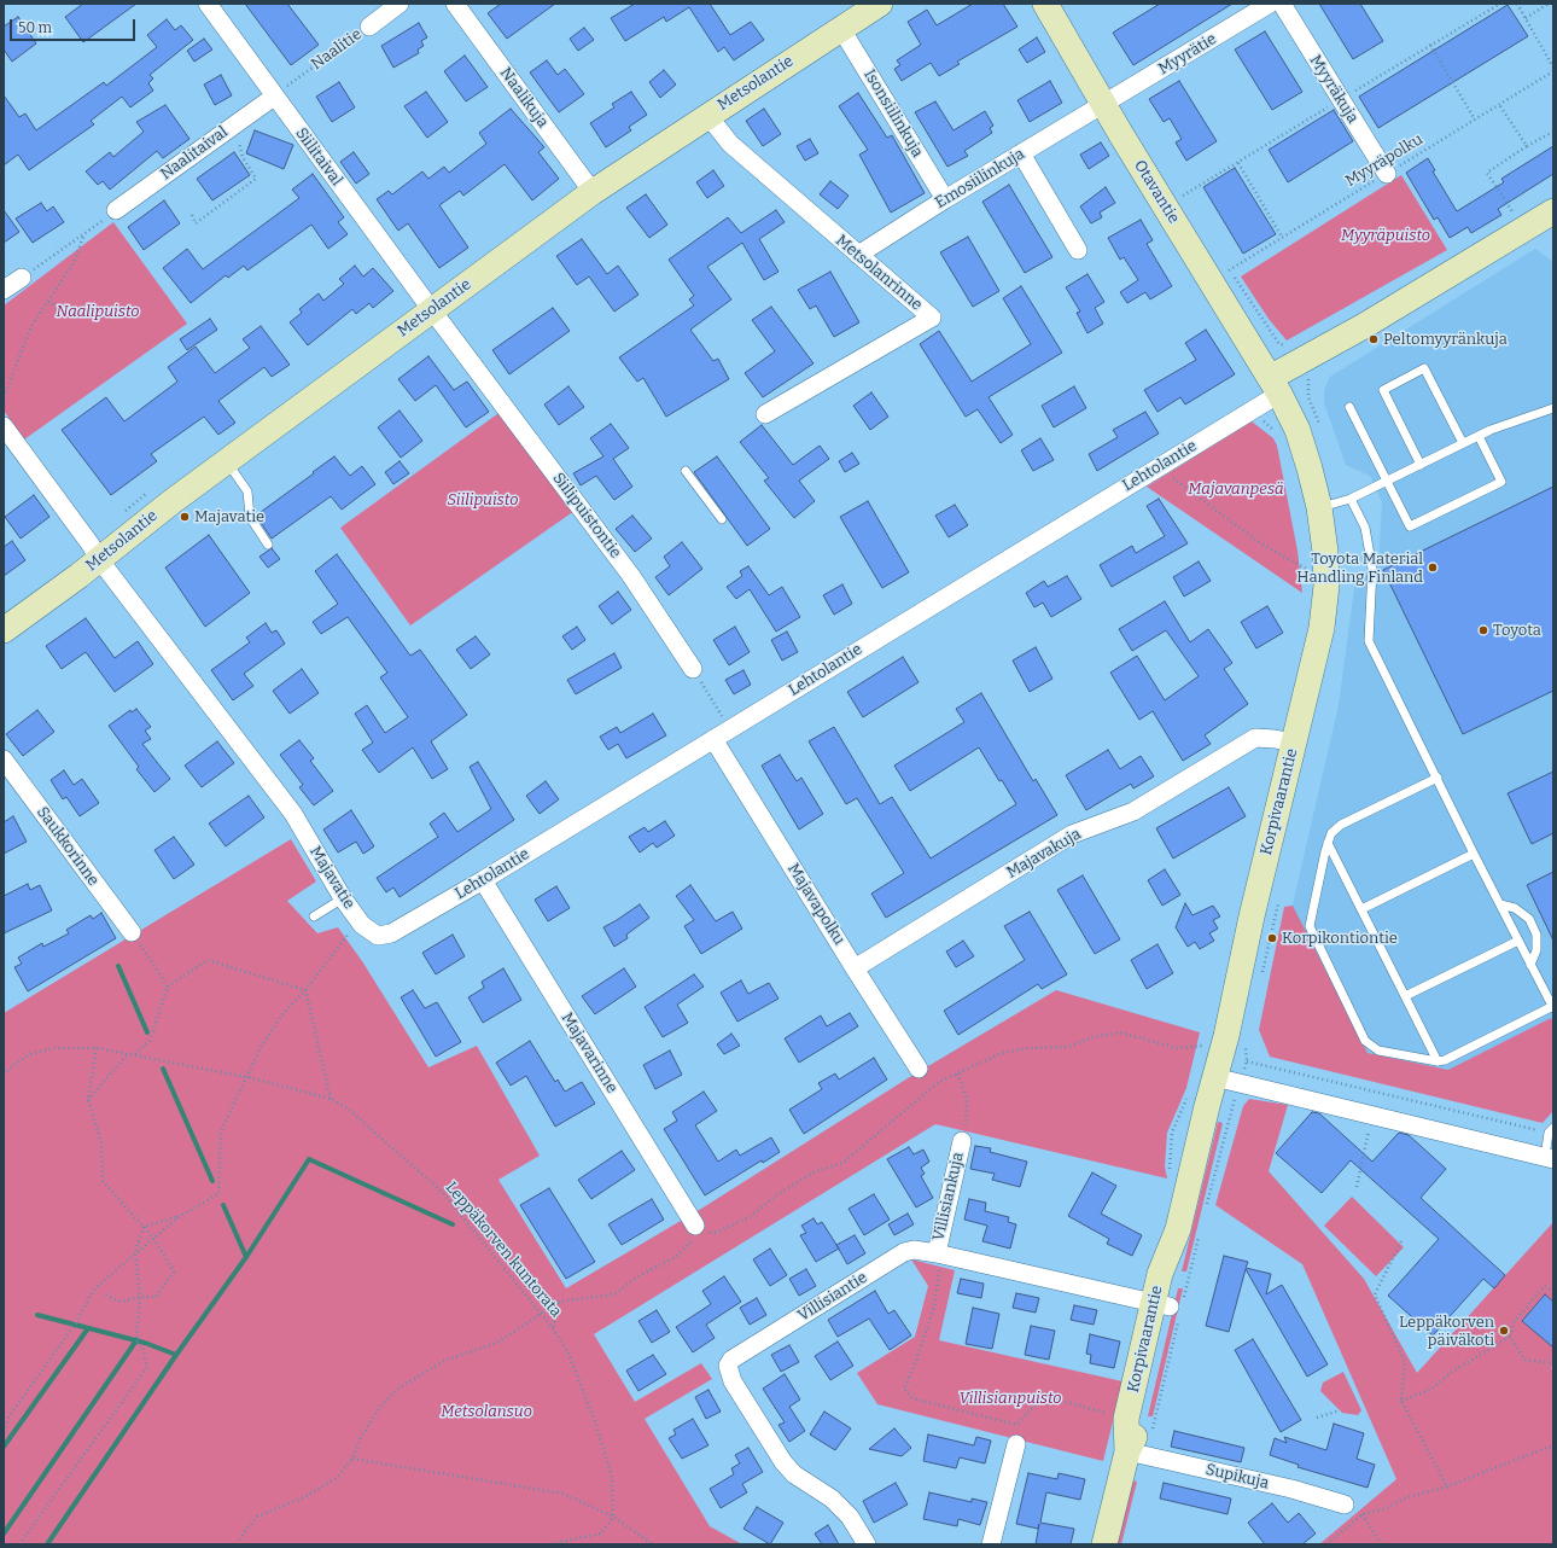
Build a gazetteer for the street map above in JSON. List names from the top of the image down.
{
  "streets": {
    "street": [
      "Naalitie",
      "Myyrätie",
      "Metsolantie",
      "Myyräkuja",
      "Naalikuja",
      "Isonsiilinkuja",
      "Naalitaival",
      "Siilitaival",
      "Emosiilinkuja",
      "Otavantie",
      "Metsolanrinne",
      "Lehtolantie",
      "Siilipuistontie",
      "Korpivaarantie",
      "Saukkorinne",
      "Majavakuja",
      "Majavatie",
      "Majavapolku",
      "Majavarinne",
      "Villisiankuja",
      "Villisiantie",
      "Supikuja"
    ],
    "path": ["Myyräpolku", "Leppäkorven kuntorata"]
  },
  "crossings": [
    ["Naalitie", "Naalitaival"],
    ["Naalitie", "Siilitaival"],
    ["Myyrätie", "Emosiilinkuja"],
    ["Myyrätie", "Otavantie"],
    ["Metsolantie", "Naalikuja"],
    ["Metsolantie", "Isonsiilinkuja"],
    ["Metsolantie", "Siilitaival"],
    ["Metsolantie", "Metsolanrinne"],
    ["Metsolantie", "Siilipuistontie"],
    ["Metsolantie", "Majavatie"],
    ["Myyräkuja", "Myyräpolku"],
    ["Isonsiilinkuja", "Emosiilinkuja"],
    ["Naalitaival", "Siilitaival"],
    ["Siilitaival", "Siilipuistontie"],
    ["Emosiilinkuja", "Otavantie"],
    ["Emosiilinkuja", "Metsolanrinne"],
    ["Otavantie", "Lehtolantie"],
    ["Otavantie", "Korpivaarantie"],
    ["Lehtolantie", "Korpivaarantie"],
    ["Lehtolantie", "Majavatie"],
    ["Lehtolantie", "Majavapolku"],
    ["Lehtolantie", "Majavarinne"],
    ["Korpivaarantie", "Majavakuja"],
    ["Korpivaarantie", "Villisiantie"],
    ["Korpivaarantie", "Supikuja"],
    ["Majavakuja", "Majavapolku"],
    ["Villisiankuja", "Villisiantie"]
  ],
  "parks": [
    "Myyräpuisto",
    "Naalipuisto",
    "Majavanpesä",
    "Siilipuisto",
    "Villisianpuisto",
    "Metsolansuo"
  ],
  "places": [
    "Peltomyyränkuja",
    "Majavatie",
    "Toyota Material Handling Finland",
    "Toyota",
    "Korpikontiontie",
    "Leppäkorven päiväkoti"
  ],
  "scale_bar": "50 m"
}
